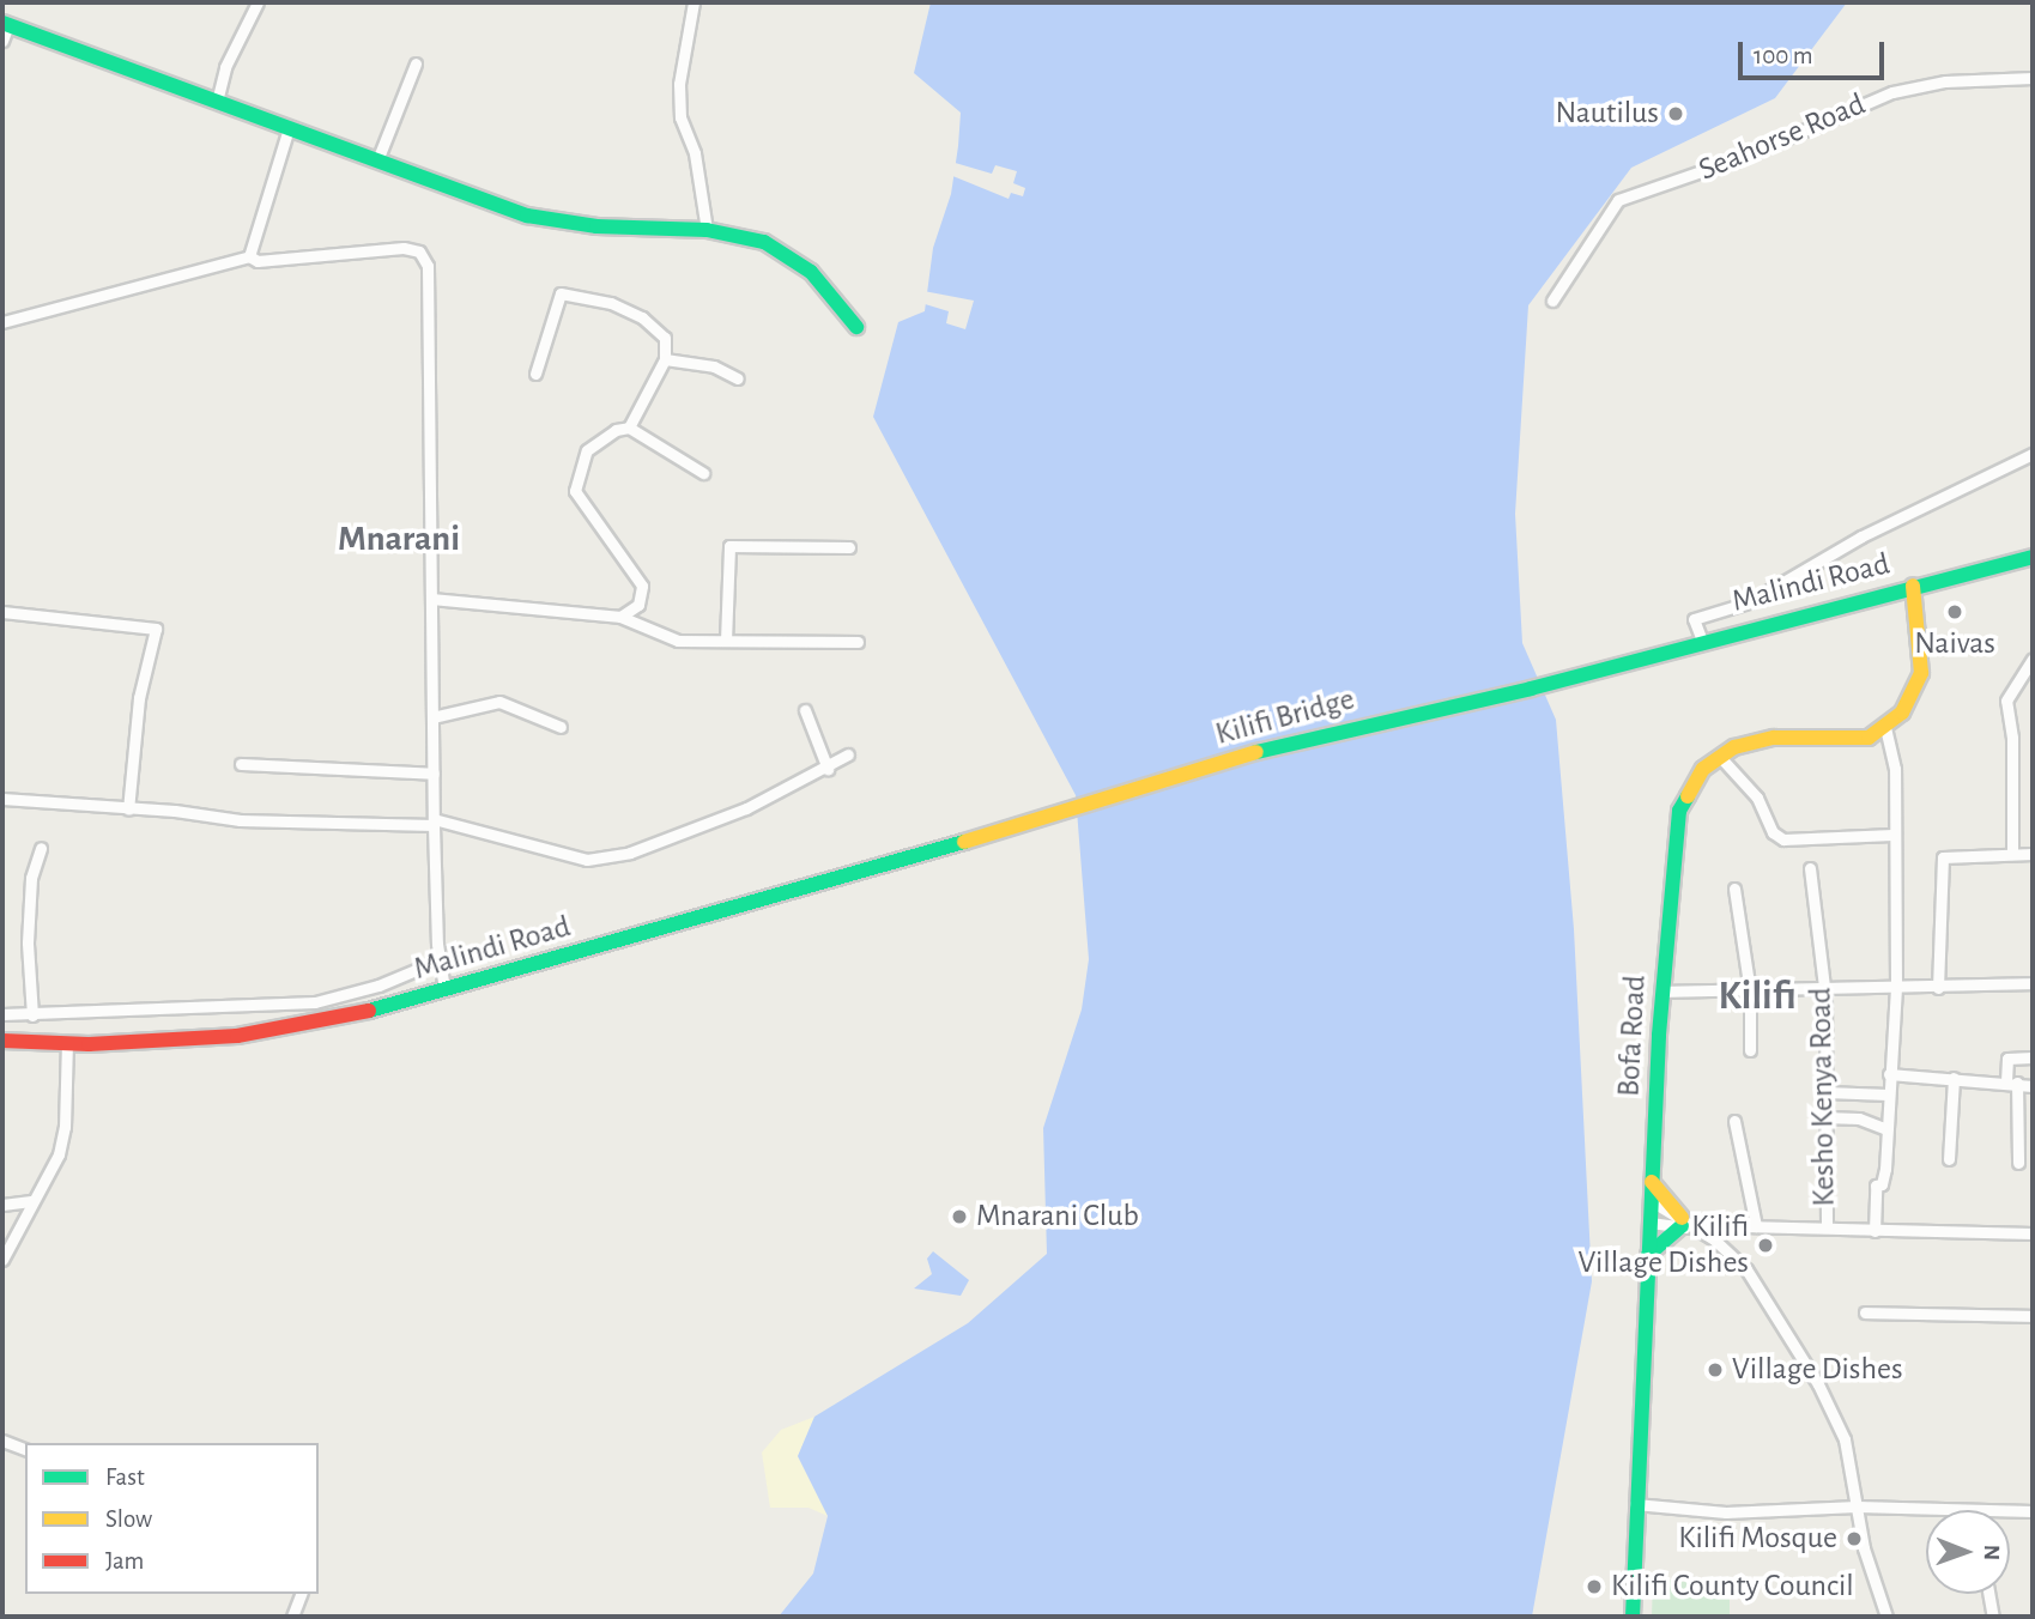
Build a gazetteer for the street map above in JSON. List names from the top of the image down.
{
  "streets": {
    "main road": ["Malindi Road", "Kilifi Bridge", "Bofa Road"],
    "street": ["Seahorse Road", "Kesho Kenya Road"]
  },
  "crossings": [
    ["Malindi Road", "Kilifi Bridge"],
    ["Malindi Road", "Bofa Road"]
  ],
  "districts": ["Mnarani", "Kilifi"],
  "places": [
    "Nautilus",
    "Naivas",
    "Mnarani Club",
    "Kilifi Village Dishes",
    "Village Dishes",
    "Kilifi Mosque",
    "Kilifi County Council"
  ],
  "legend": ["Fast", "Slow", "Jam"],
  "scale_bar": "100 m",
  "north": "right"
}
